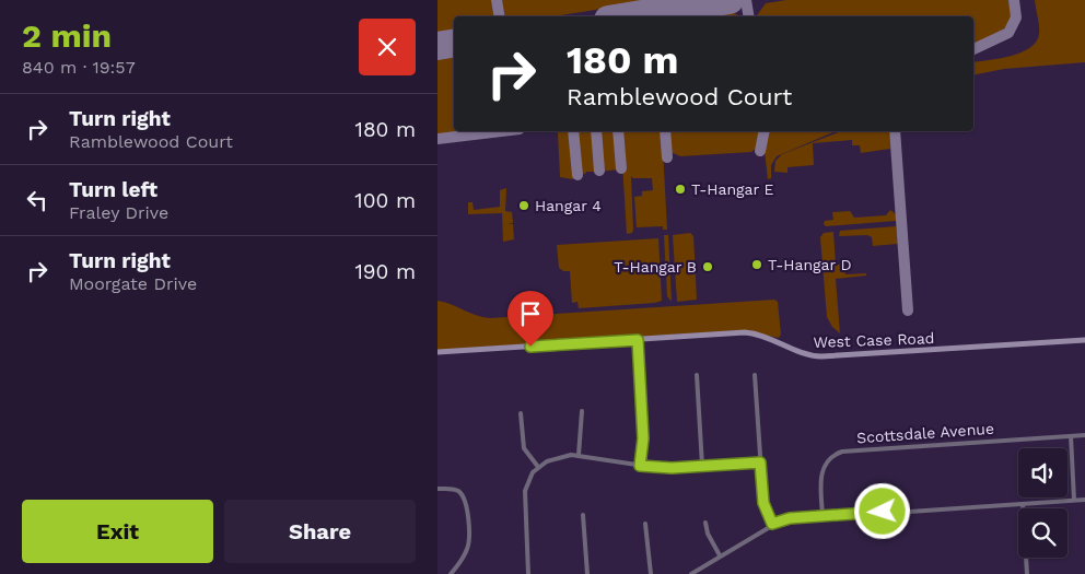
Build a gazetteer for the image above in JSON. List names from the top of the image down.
{
  "streets": {
    "main road": ["West Case Road"],
    "street": ["Scottsdale Avenue"]
  },
  "places": [
    "T-Hangar E",
    "Hangar 4",
    "T-Hangar D",
    "T-Hangar B"
  ],
  "page": {
    "heading": ["2 min", "840 m · 19:57"],
    "turn": ["180 m", "Ramblewood Court"],
    "list": [
      {
        "name": "Turn right",
        "note": "Ramblewood Court",
        "value": "180 m"
      },
      {
        "name": "Turn left",
        "note": "Fraley Drive",
        "value": "100 m"
      },
      {
        "name": "Turn right",
        "note": "Moorgate Drive",
        "value": "190 m"
      }
    ],
    "buttons": ["Exit", "Share"]
  }
}
